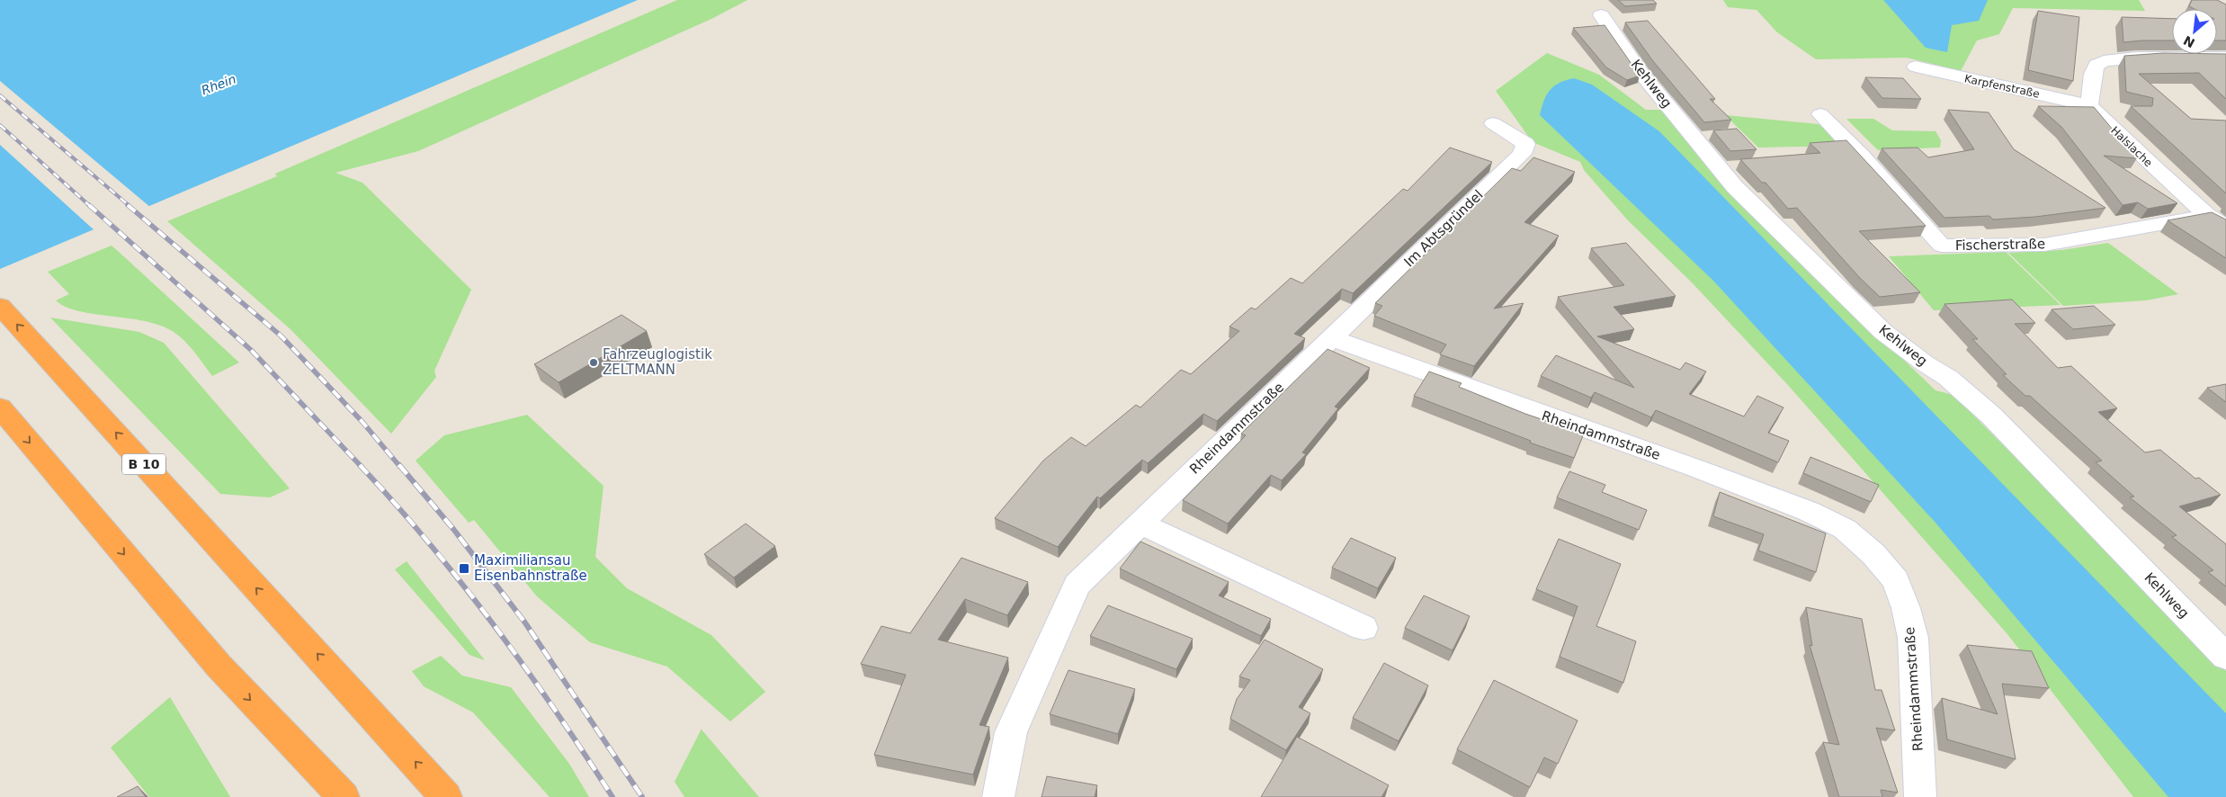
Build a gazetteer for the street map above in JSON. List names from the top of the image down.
{
  "streets": {
    "highway": ["B 10"],
    "street": [
      "Kehlweg",
      "Karpfenstraße",
      "Halslache",
      "Im Abtsgründel",
      "Fischerstraße",
      "Rheindammstraße"
    ]
  },
  "crossings": [
    ["Karpfenstraße", "Halslache"],
    ["Halslache", "Fischerstraße"],
    ["Im Abtsgründel", "Rheindammstraße"]
  ],
  "water": ["Rhein"],
  "places": {
    "other": ["Fahrzeuglogistik ZELTMANN"],
    "transit": ["Maximiliansau Eisenbahnstraße"]
  },
  "north": "bottom left"
}
